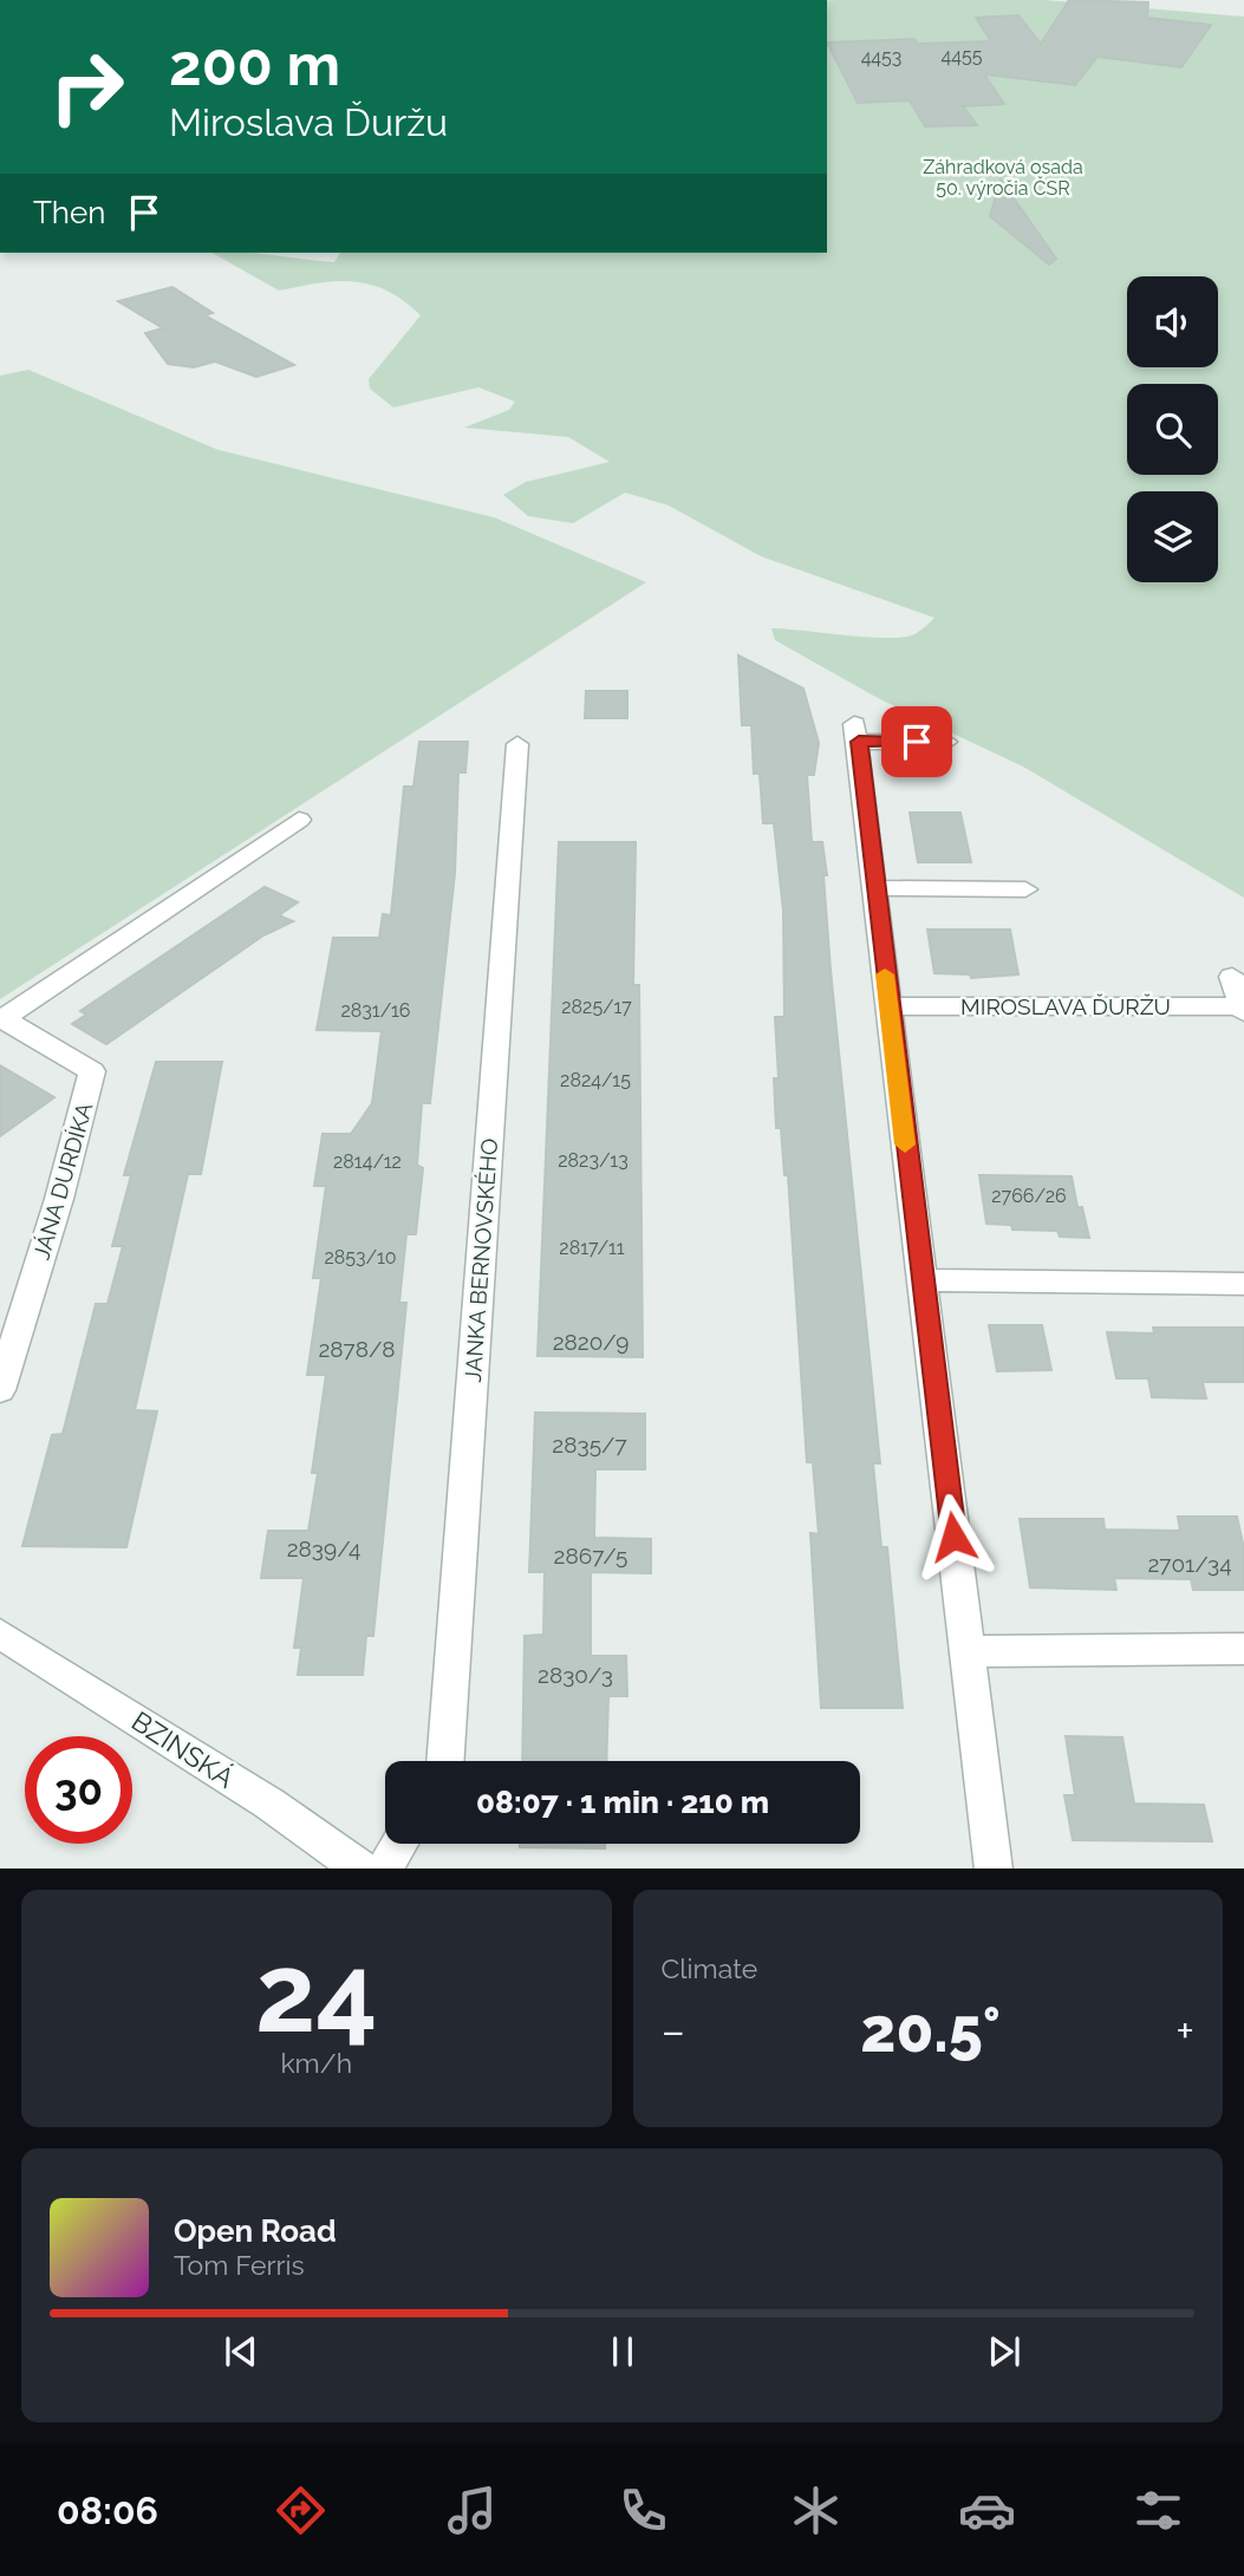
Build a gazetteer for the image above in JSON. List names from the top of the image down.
{
  "streets": {
    "street": [
      "MIROSLAVA ĎURŽU",
      "JÁNA DURDÍKA",
      "JANKA BERNOVSKÉHO",
      "BZINSKÁ"
    ]
  },
  "parks": ["Záhradková osada 50. výročia ČSR"],
  "house_numbers": [
    "4455",
    "4453",
    "2825/17",
    "2831/16",
    "2824/15",
    "2823/13",
    "2814/12",
    "2766/26",
    "2817/11",
    "2853/10",
    "2820/9",
    "2878/8",
    "2835/7",
    "2839/4",
    "2867/5",
    "2701/34",
    "2830/3"
  ],
  "page": {
    "turn": ["200 m", "Miroslava Ďuržu"],
    "then": "Then",
    "limit": "30",
    "trip": "08:07 · 1 min · 210 m",
    "tile": [
      ["24", "km/h"],
      "Climate"
    ],
    "heat": ["−", "20.5°", "+"],
    "song": ["Open Road", "Tom Ferris"],
    "tabs": "08:06"
  }
}
